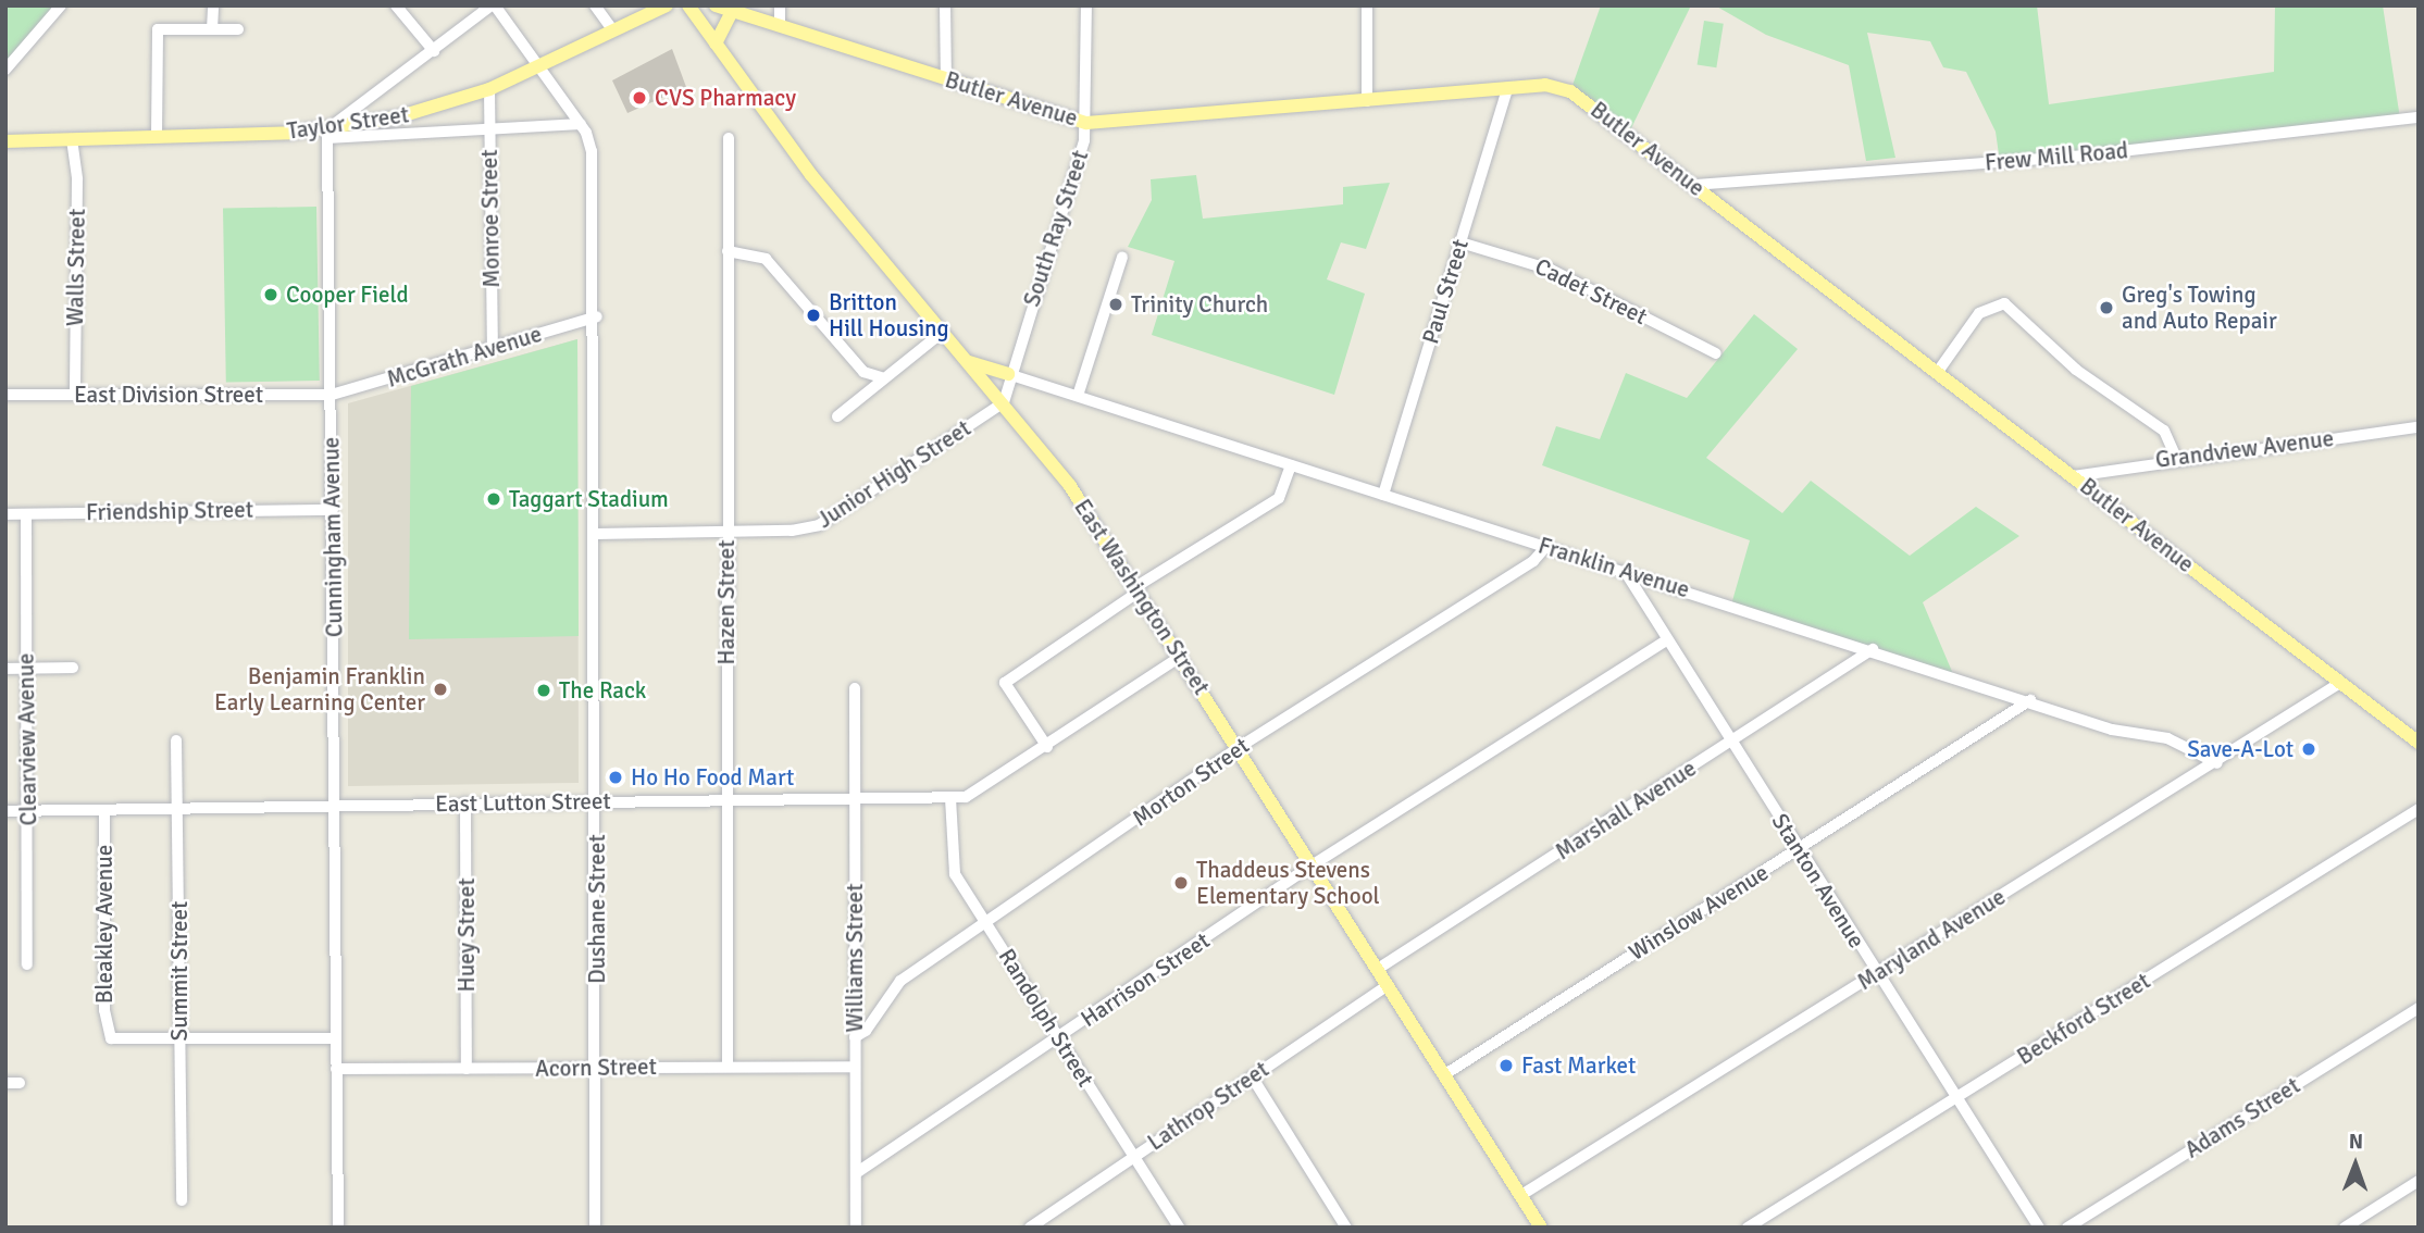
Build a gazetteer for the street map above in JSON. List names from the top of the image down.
{
  "streets": {
    "main road": ["Butler Avenue", "Taylor Street", "East Washington Street"],
    "street": [
      "Frew Mill Road",
      "Monroe Street",
      "South Ray Street",
      "Walls Street",
      "Paul Street",
      "Cadet Street",
      "McGrath Avenue",
      "East Division Street",
      "Grandview Avenue",
      "Junior High Street",
      "Friendship Street",
      "Cunningham Avenue",
      "Franklin Avenue",
      "Hazen Street",
      "Clearview Avenue",
      "Morton Street",
      "East Lutton Street",
      "Marshall Avenue",
      "Stanton Avenue",
      "Dushane Street",
      "Winslow Avenue",
      "Bleakley Avenue",
      "Huey Street",
      "Maryland Avenue",
      "Williams Street",
      "Summit Street",
      "Harrison Street",
      "Randolph Street",
      "Beckford Street",
      "Acorn Street",
      "Lathrop Street",
      "Adams Street"
    ]
  },
  "crossings": [
    ["Butler Avenue", "Frew Mill Road"],
    ["Butler Avenue", "South Ray Street"],
    ["Butler Avenue", "Paul Street"],
    ["Butler Avenue", "Grandview Avenue"],
    ["Butler Avenue", "Maryland Avenue"],
    ["Taylor Street", "Monroe Street"],
    ["Taylor Street", "Walls Street"],
    ["Taylor Street", "Cunningham Avenue"],
    ["Taylor Street", "Dushane Street"],
    ["Monroe Street", "McGrath Avenue"],
    ["South Ray Street", "Junior High Street"],
    ["South Ray Street", "Franklin Avenue"],
    ["South Ray Street", "East Washington Street"],
    ["Walls Street", "East Division Street"],
    ["Paul Street", "Cadet Street"],
    ["Paul Street", "Franklin Avenue"],
    ["McGrath Avenue", "East Division Street"],
    ["McGrath Avenue", "Cunningham Avenue"],
    ["McGrath Avenue", "Dushane Street"],
    ["East Division Street", "Cunningham Avenue"],
    ["Junior High Street", "East Washington Street"],
    ["Junior High Street", "Hazen Street"],
    ["Junior High Street", "Dushane Street"],
    ["Friendship Street", "Cunningham Avenue"],
    ["Friendship Street", "Clearview Avenue"],
    ["Cunningham Avenue", "East Lutton Street"],
    ["Cunningham Avenue", "Acorn Street"],
    ["Franklin Avenue", "Morton Street"],
    ["Franklin Avenue", "Marshall Avenue"],
    ["Franklin Avenue", "Stanton Avenue"],
    ["Franklin Avenue", "Winslow Avenue"],
    ["Franklin Avenue", "Maryland Avenue"],
    ["East Washington Street", "Morton Street"],
    ["East Washington Street", "East Lutton Street"],
    ["East Washington Street", "Marshall Avenue"],
    ["East Washington Street", "Winslow Avenue"],
    ["East Washington Street", "Maryland Avenue"],
    ["East Washington Street", "Harrison Street"],
    ["East Washington Street", "Lathrop Street"],
    ["Hazen Street", "East Lutton Street"],
    ["Hazen Street", "Acorn Street"],
    ["Clearview Avenue", "East Lutton Street"],
    ["Morton Street", "Williams Street"],
    ["Morton Street", "Randolph Street"],
    ["East Lutton Street", "Dushane Street"],
    ["East Lutton Street", "Bleakley Avenue"],
    ["East Lutton Street", "Huey Street"],
    ["East Lutton Street", "Williams Street"],
    ["East Lutton Street", "Summit Street"],
    ["East Lutton Street", "Randolph Street"],
    ["Marshall Avenue", "Stanton Avenue"],
    ["Stanton Avenue", "Winslow Avenue"],
    ["Stanton Avenue", "Maryland Avenue"],
    ["Stanton Avenue", "Harrison Street"],
    ["Stanton Avenue", "Beckford Street"],
    ["Dushane Street", "Acorn Street"],
    ["Bleakley Avenue", "Summit Street"],
    ["Huey Street", "Acorn Street"],
    ["Williams Street", "Harrison Street"],
    ["Williams Street", "Acorn Street"],
    ["Harrison Street", "Randolph Street"],
    ["Randolph Street", "Lathrop Street"]
  ],
  "places": [
    "CVS Pharmacy",
    "Cooper Field",
    "Trinity Church",
    "Greg's Towing and Auto Repair",
    "Britton Hill Housing",
    "Taggart Stadium",
    "Benjamin Franklin Early Learning Center",
    "The Rack",
    "Save-A-Lot",
    "Ho Ho Food Mart",
    "Thaddeus Stevens Elementary School",
    "Fast Market"
  ],
  "north": "top"
}
